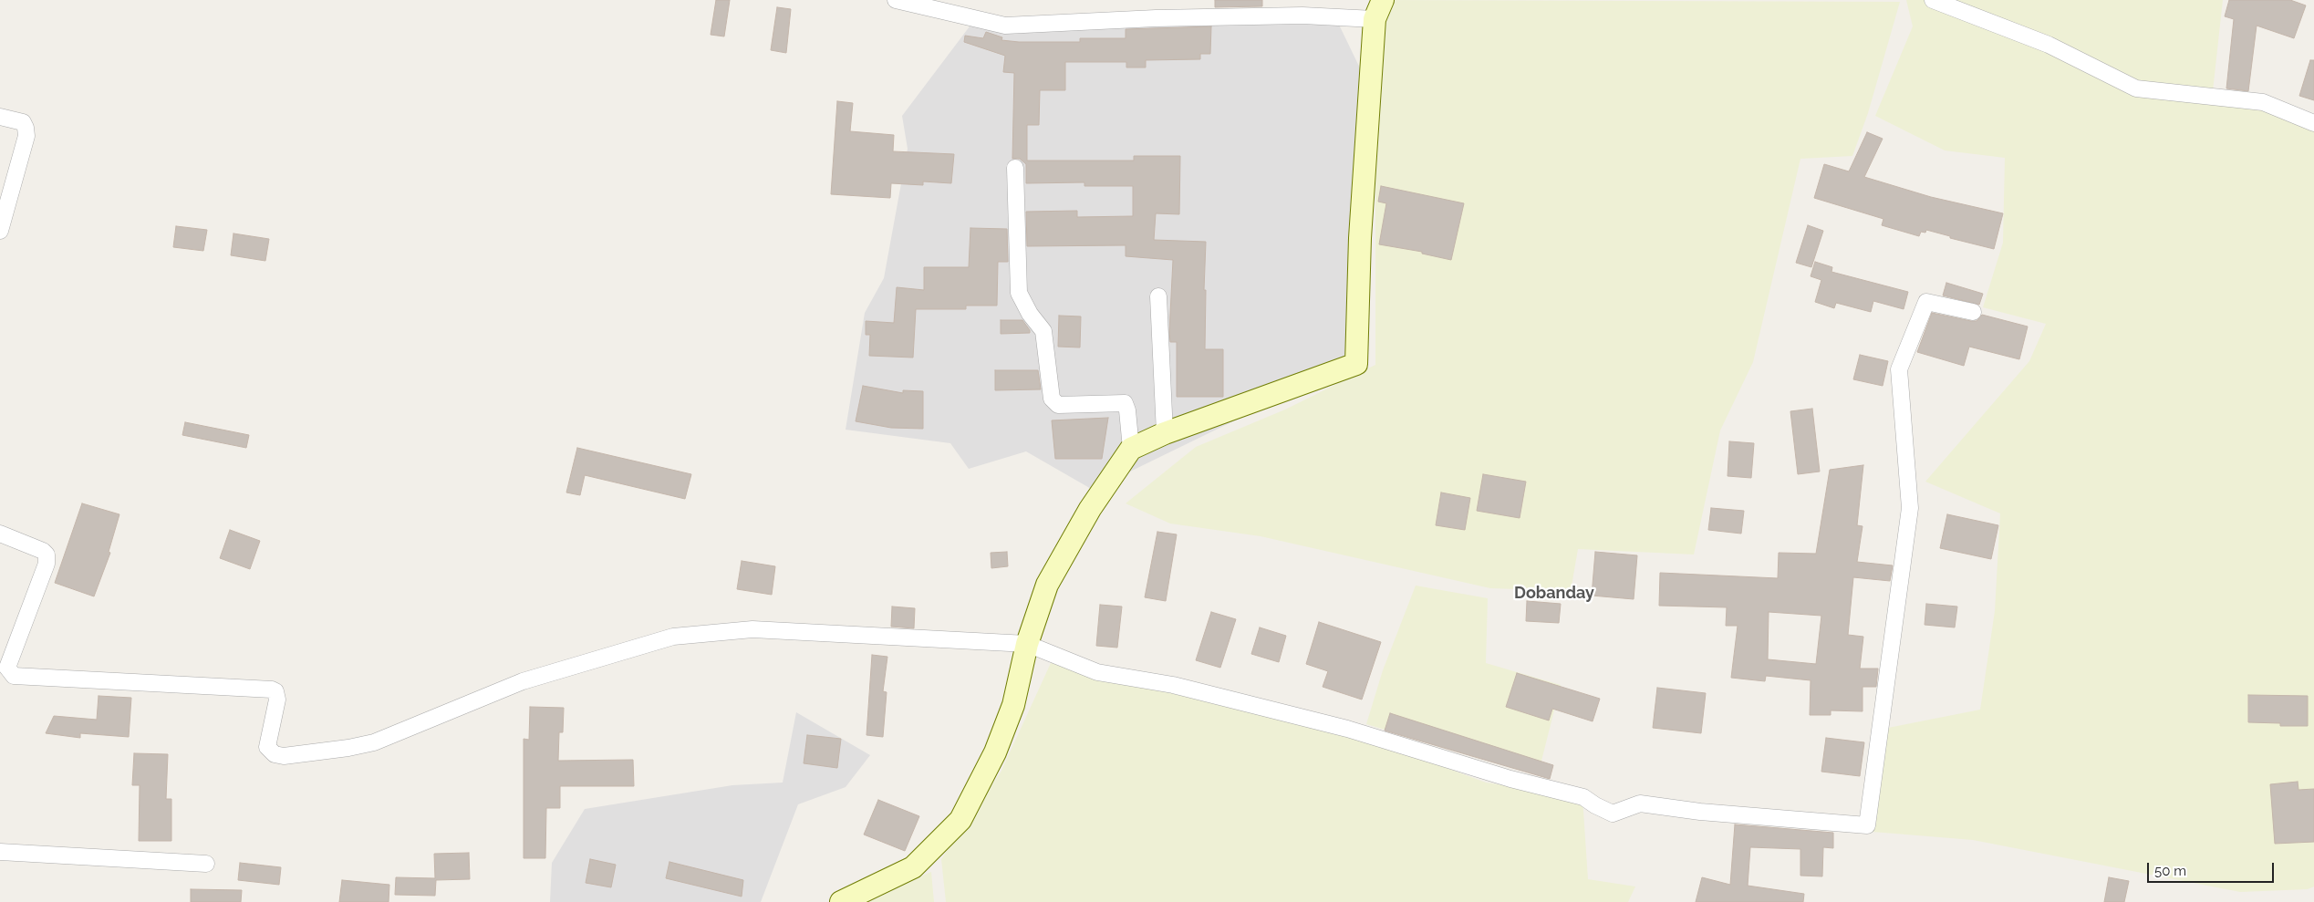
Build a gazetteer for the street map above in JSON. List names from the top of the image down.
{
  "districts": ["Dobanday"],
  "scale_bar": "50 m"
}
